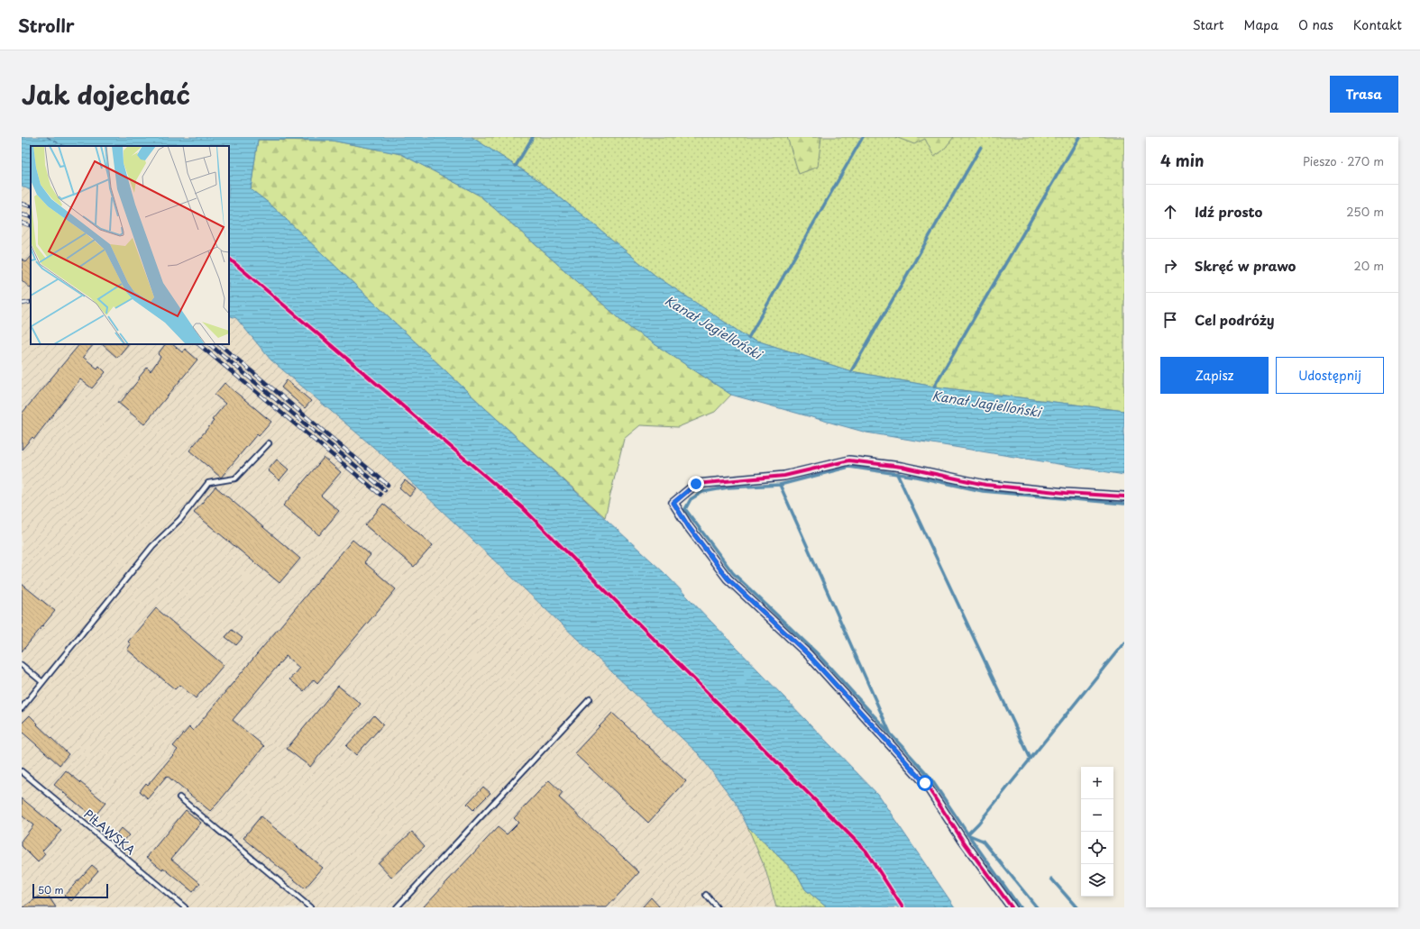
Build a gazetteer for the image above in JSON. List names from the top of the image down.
{
  "streets": {
    "lane": ["PIŁAWSKA"]
  },
  "water": ["Kanał Jagielloński"],
  "scale_bar": "50 m",
  "page": {
    "header": "Strollr",
    "nav": [
      "Start",
      "Mapa",
      "O nas",
      "Kontakt"
    ],
    "title": "Jak dojechać",
    "buttons": [
      "Trasa",
      ["Zapisz", "Udostępnij"]
    ],
    "heading": ["4 min", "Pieszo · 270 m"],
    "list": [
      ["Idź prosto", "250 m"],
      ["Skręć w prawo", "20 m"],
      "Cel podróży"
    ],
    "map_buttons": ["+", "−"],
    "scale": "50 m"
  }
}
